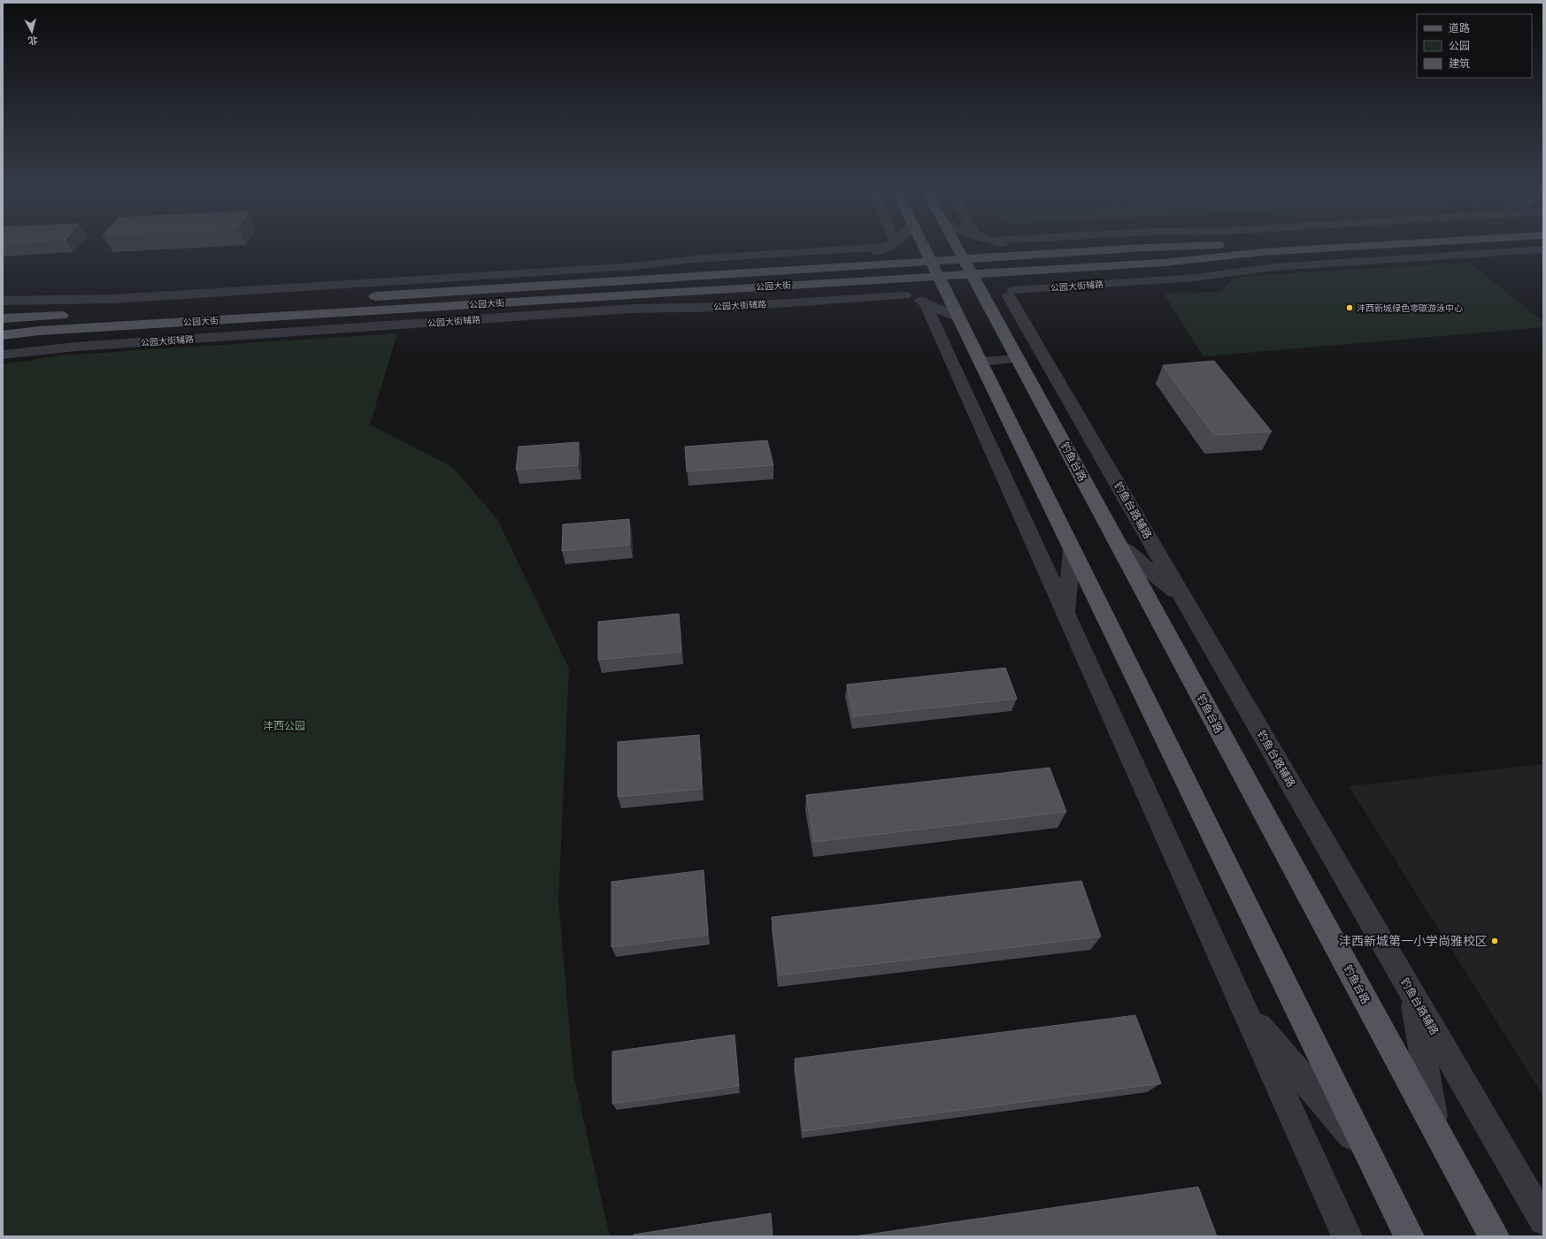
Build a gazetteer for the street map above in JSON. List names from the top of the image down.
{
  "streets": {
    "main road": ["公园大街", "钓鱼台路"],
    "street": ["公园大街辅路", "钓鱼台路辅路"]
  },
  "crossings": [
    ["公园大街", "钓鱼台路"],
    ["公园大街辅路", "钓鱼台路辅路"]
  ],
  "parks": ["沣西公园"],
  "places": ["沣西新城绿色零碳游泳中心", "沣西新城第一小学尚雅校区"],
  "legend": ["道路", "公园", "建筑"],
  "north": "bottom"
}
